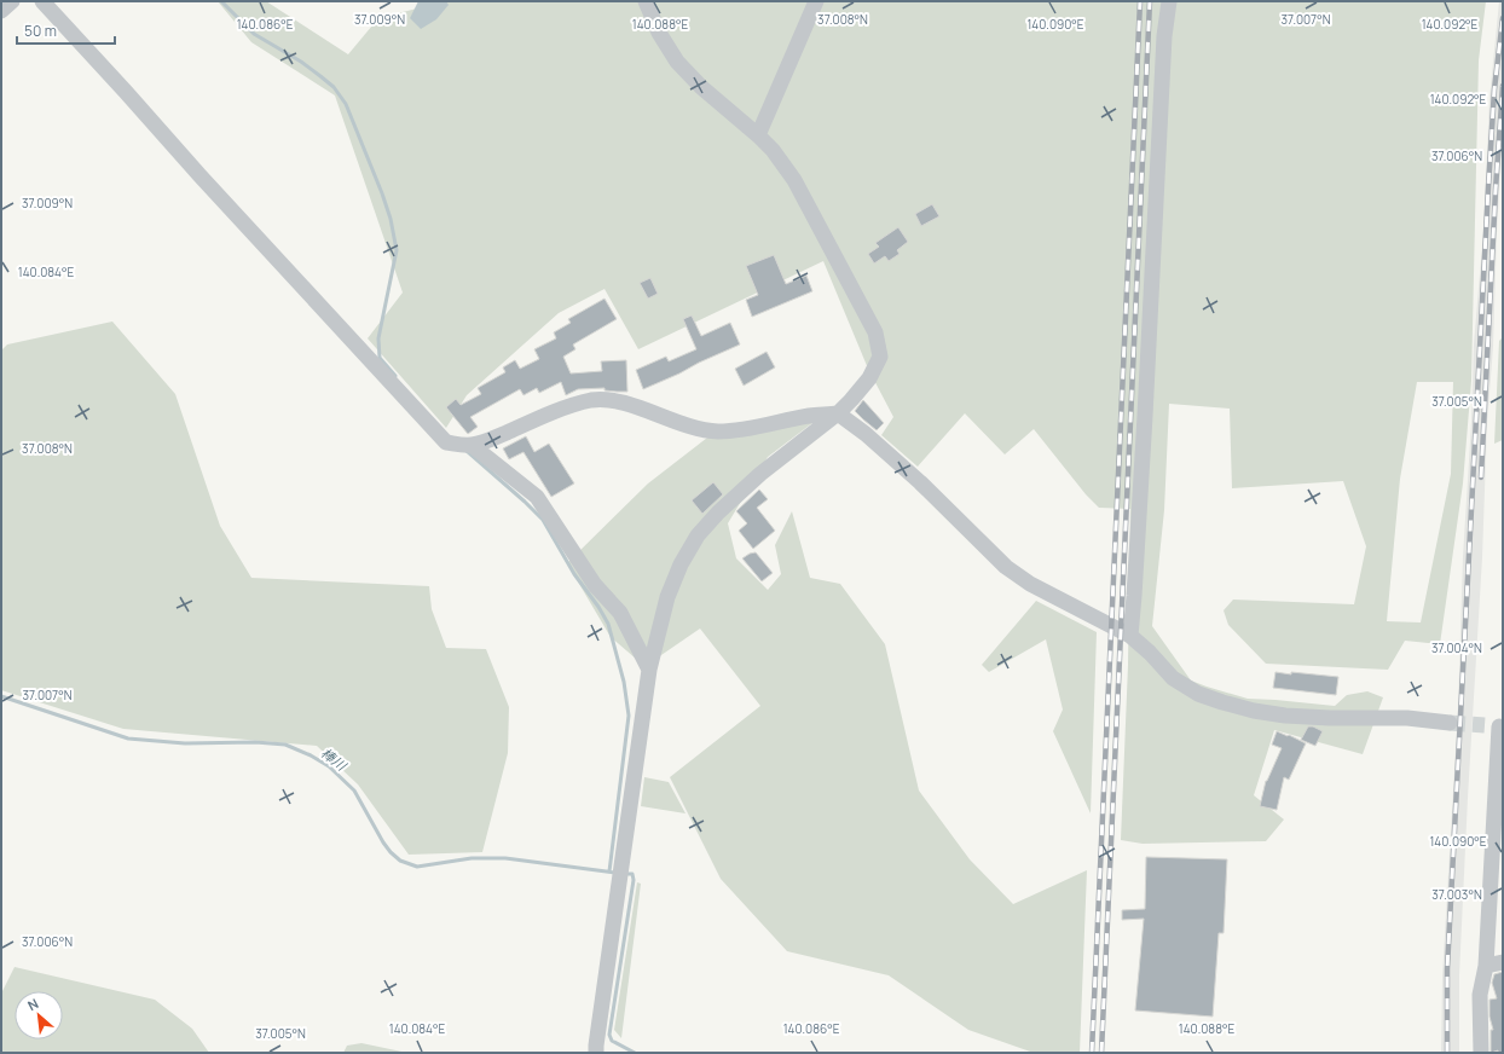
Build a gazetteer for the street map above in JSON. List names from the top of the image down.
{
  "water": ["棒川"],
  "scale_bar": "50 m",
  "north": "top left",
  "coordinates": [
    "37.009°N",
    "37.008°N",
    "37.007°N",
    "140.092°E",
    "140.086°E",
    "140.088°E",
    "140.090°E",
    "37.006°N",
    "140.084°E",
    "37.005°N",
    "37.004°N",
    "37.003°N"
  ]
}
